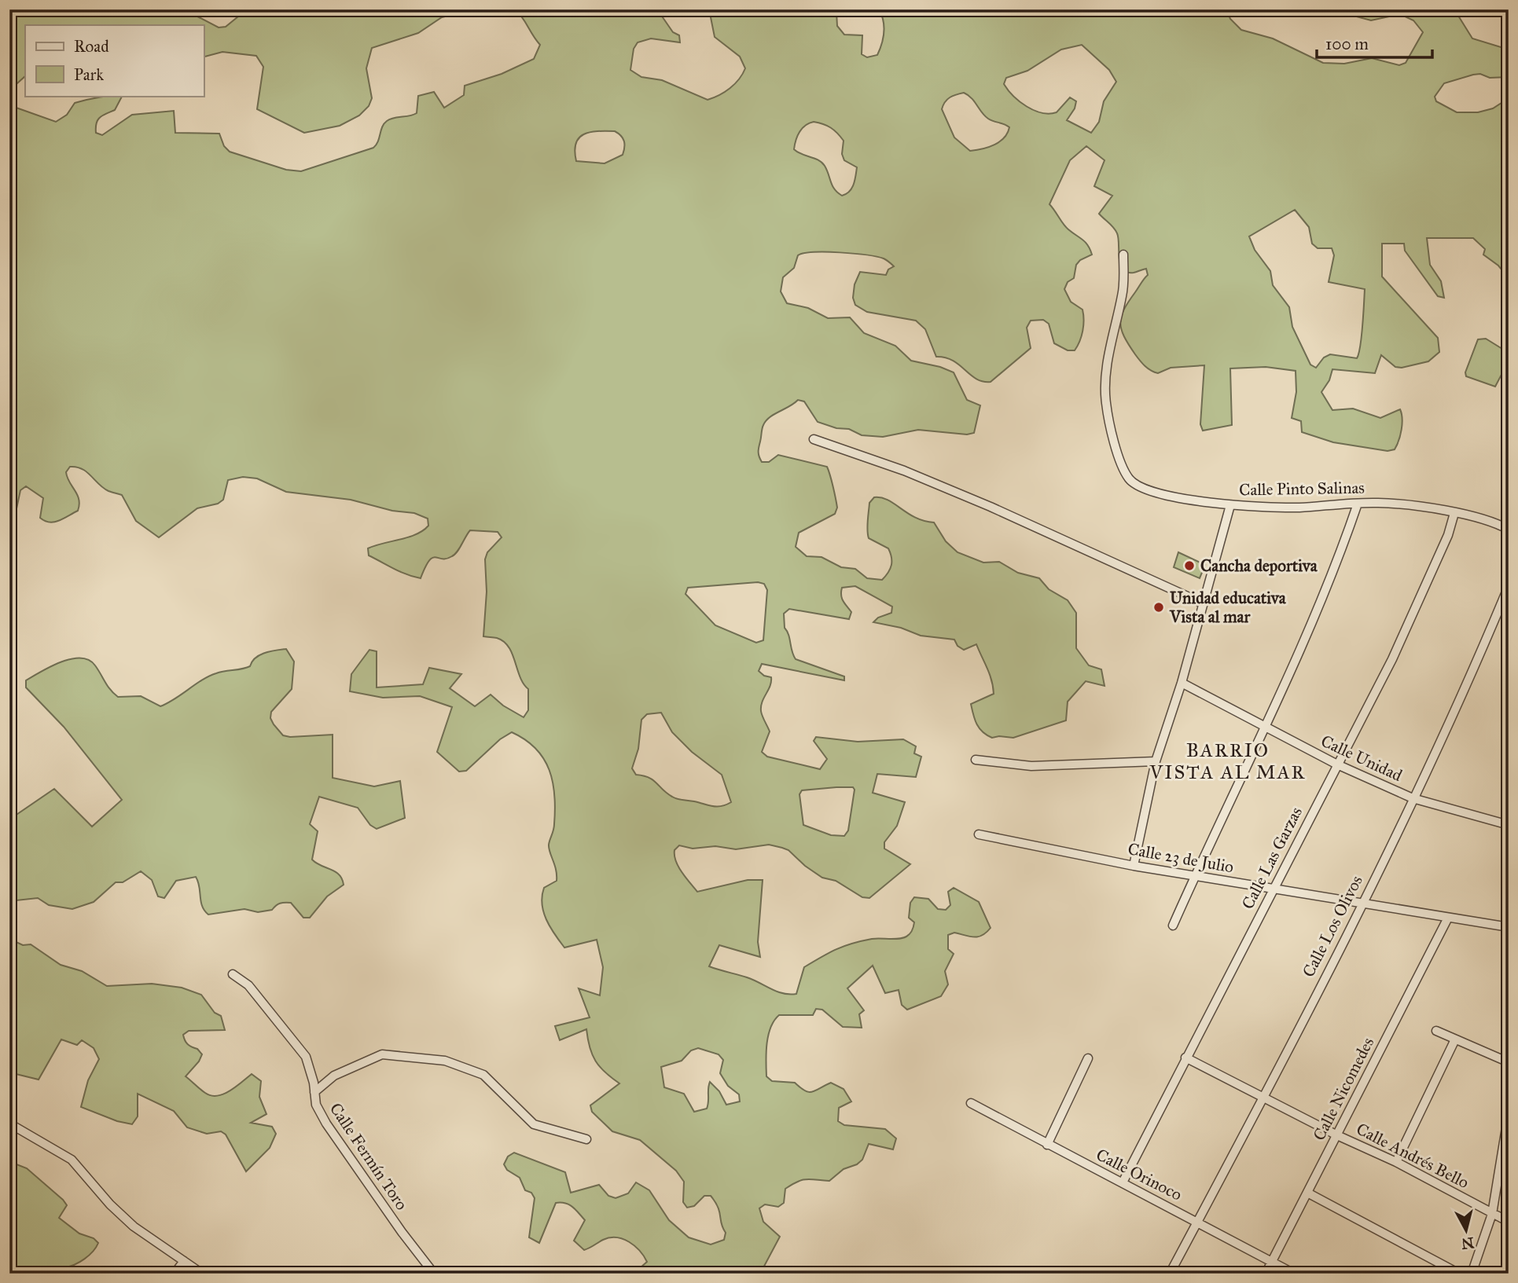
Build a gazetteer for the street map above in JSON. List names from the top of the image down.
{
  "streets": {
    "street": [
      "Calle Pinto Salinas",
      "Calle Unidad",
      "Calle 23 de Julio",
      "Calle Las Garzas",
      "Calle Los Olivos",
      "Calle Nicomedes",
      "Calle Andrés Bello",
      "Calle Fermín Toro",
      "Calle Orinoco"
    ]
  },
  "crossings": [
    ["Calle Pinto Salinas", "Calle Las Garzas"],
    ["Calle Unidad", "Calle Las Garzas"],
    ["Calle Unidad", "Calle Los Olivos"],
    ["Calle 23 de Julio", "Calle Las Garzas"],
    ["Calle 23 de Julio", "Calle Los Olivos"],
    ["Calle 23 de Julio", "Calle Nicomedes"],
    ["Calle Las Garzas", "Calle Andrés Bello"],
    ["Calle Las Garzas", "Calle Orinoco"],
    ["Calle Los Olivos", "Calle Andrés Bello"],
    ["Calle Los Olivos", "Calle Orinoco"],
    ["Calle Nicomedes", "Calle Andrés Bello"],
    ["Calle Nicomedes", "Calle Orinoco"]
  ],
  "districts": ["BARRIO VISTA AL MAR"],
  "places": ["Cancha deportiva", "Unidad educativa Vista al mar"],
  "legend": ["Road", "Park"],
  "scale_bar": "100 m",
  "north": "bottom"
}
